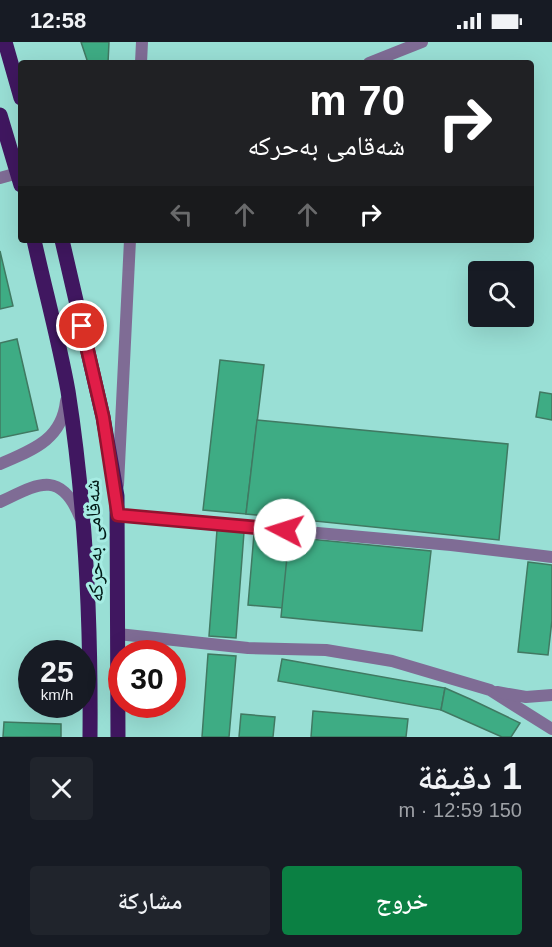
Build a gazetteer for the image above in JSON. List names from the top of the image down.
{
  "streets": {
    "main road": ["شەقامی بەحرکە"]
  },
  "page": {
    "status": "12:58",
    "turn": ["70 m", "شەقامی بەحرکە"],
    "speed": "25 km/h",
    "limit": "30",
    "heading": ["1 دقيقة", "150 m · 12:59"],
    "buttons": ["خروج", "مشاركة"]
  }
}
